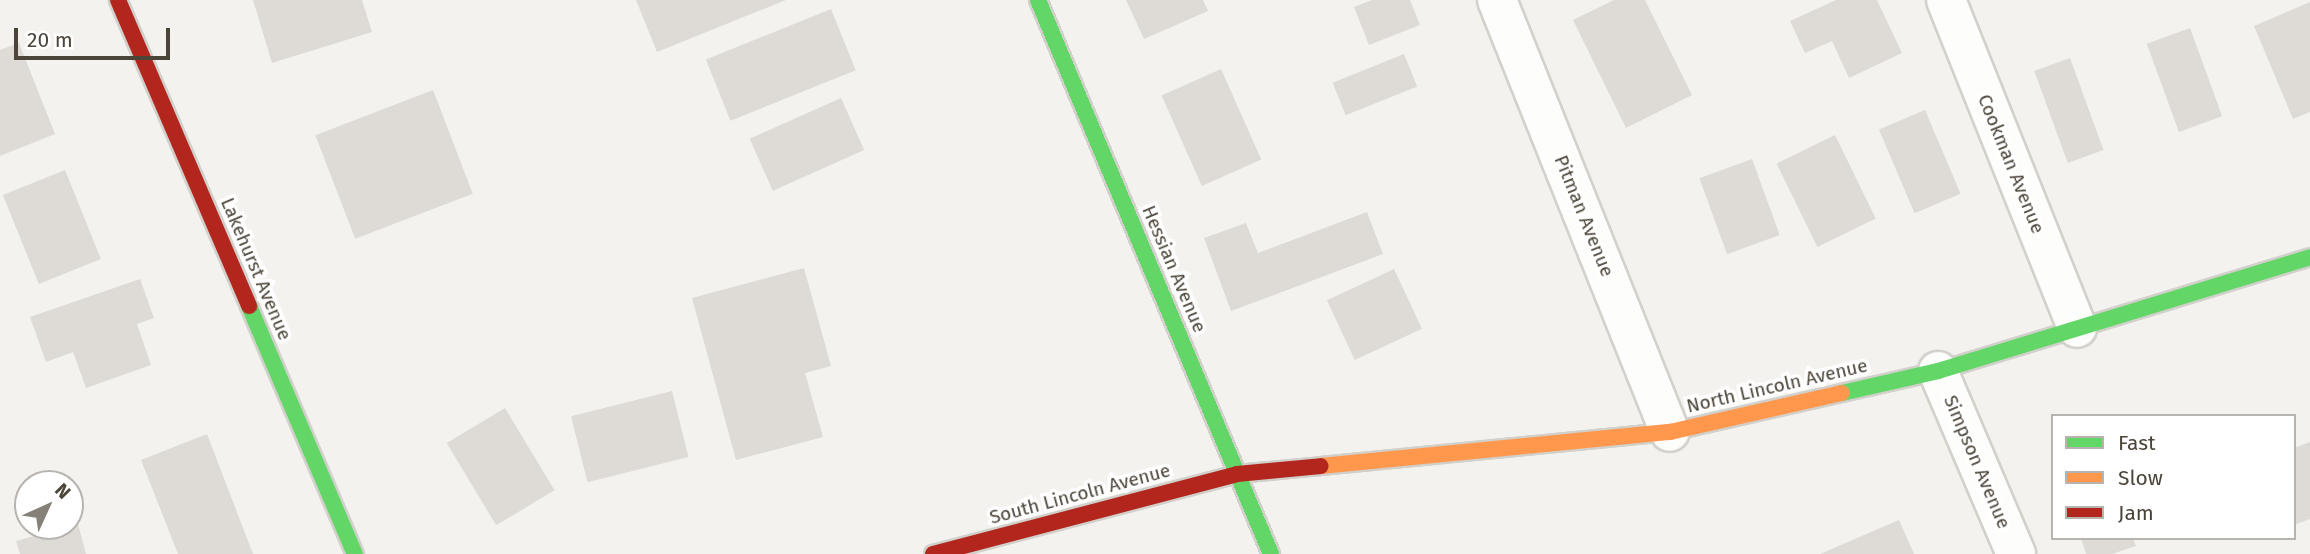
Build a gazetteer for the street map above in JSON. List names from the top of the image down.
{
  "streets": {
    "street": [
      "Cookman Avenue",
      "Pitman Avenue",
      "Lakehurst Avenue",
      "Hessian Avenue",
      "North Lincoln Avenue",
      "Simpson Avenue",
      "South Lincoln Avenue"
    ]
  },
  "crossings": [
    ["Cookman Avenue", "North Lincoln Avenue"],
    ["Pitman Avenue", "North Lincoln Avenue"],
    ["Hessian Avenue", "North Lincoln Avenue"],
    ["Hessian Avenue", "South Lincoln Avenue"],
    ["North Lincoln Avenue", "Simpson Avenue"],
    ["North Lincoln Avenue", "South Lincoln Avenue"]
  ],
  "legend": ["Fast", "Slow", "Jam"],
  "scale_bar": "20 m",
  "north": "top right"
}
